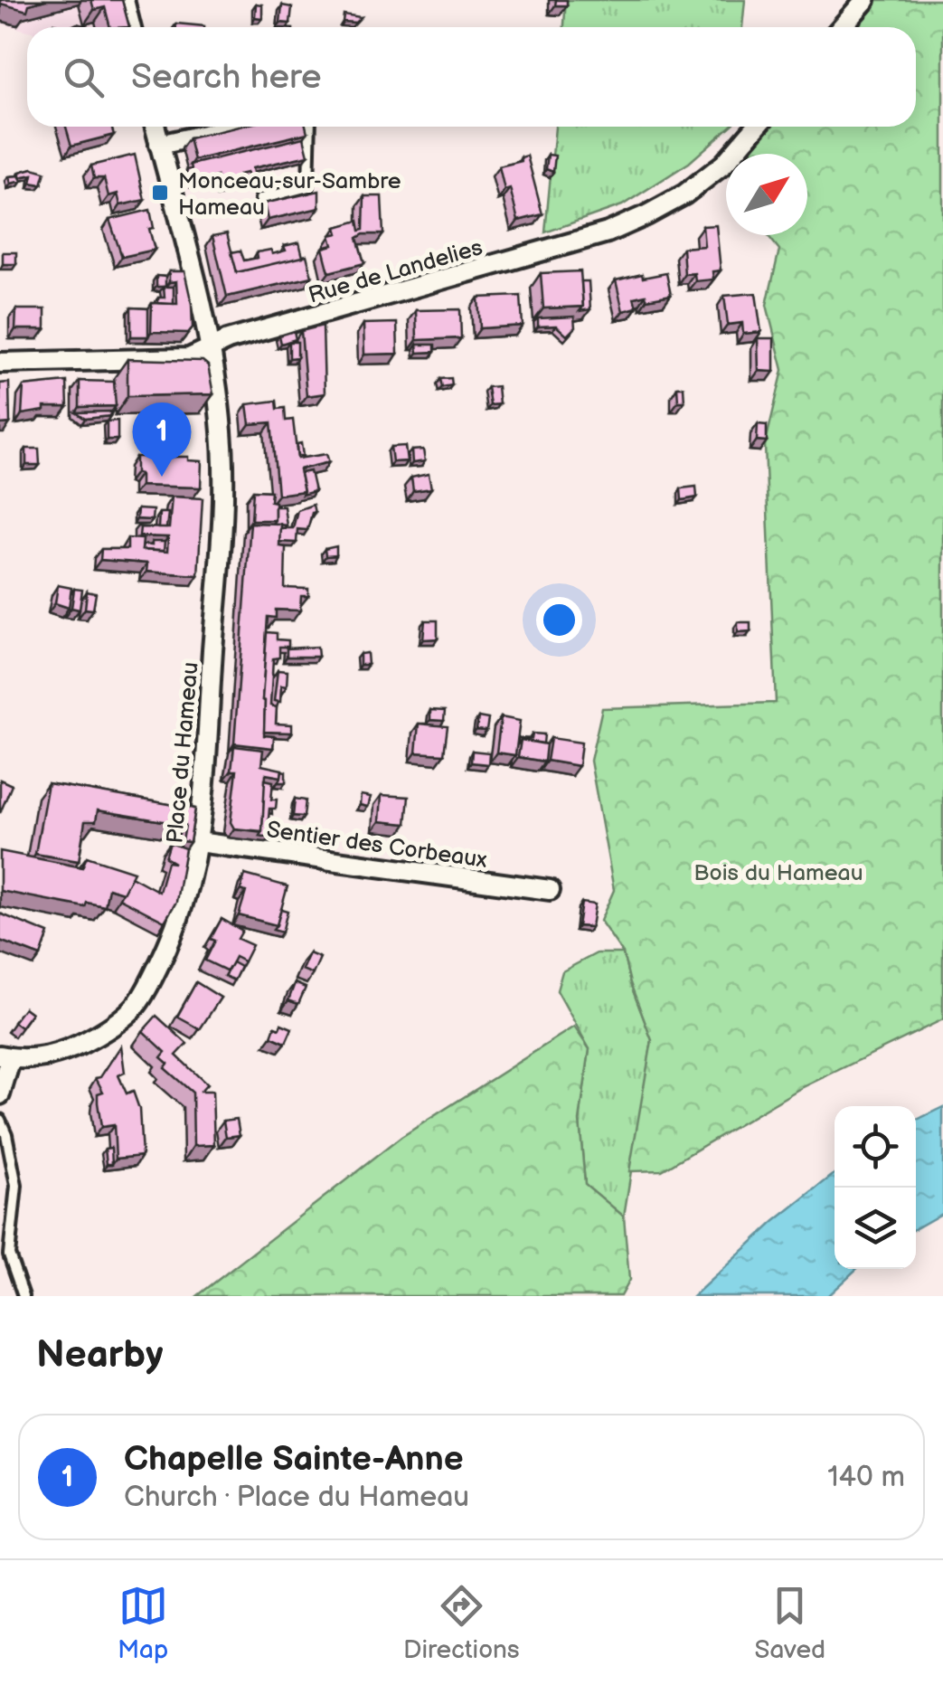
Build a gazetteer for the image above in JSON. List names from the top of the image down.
{
  "streets": {
    "street": ["Rue de Landelies", "Place du Hameau", "Sentier des Corbeaux"]
  },
  "crossings": [
    ["Rue de Landelies", "Place du Hameau"],
    ["Place du Hameau", "Sentier des Corbeaux"]
  ],
  "parks": ["Bois du Hameau"],
  "places": {
    "transit": ["Monceau-sur-Sambre Hameau"]
  },
  "north": "top right",
  "page": {
    "search": "Search here",
    "pins": "1",
    "heading": "Nearby",
    "list": [
      {
        "mark": "1",
        "name": "Chapelle Sainte-Anne",
        "note": "Church · Place du Hameau",
        "value": "140 m"
      }
    ],
    "nav": ["Map", "Directions", "Saved"]
  }
}
